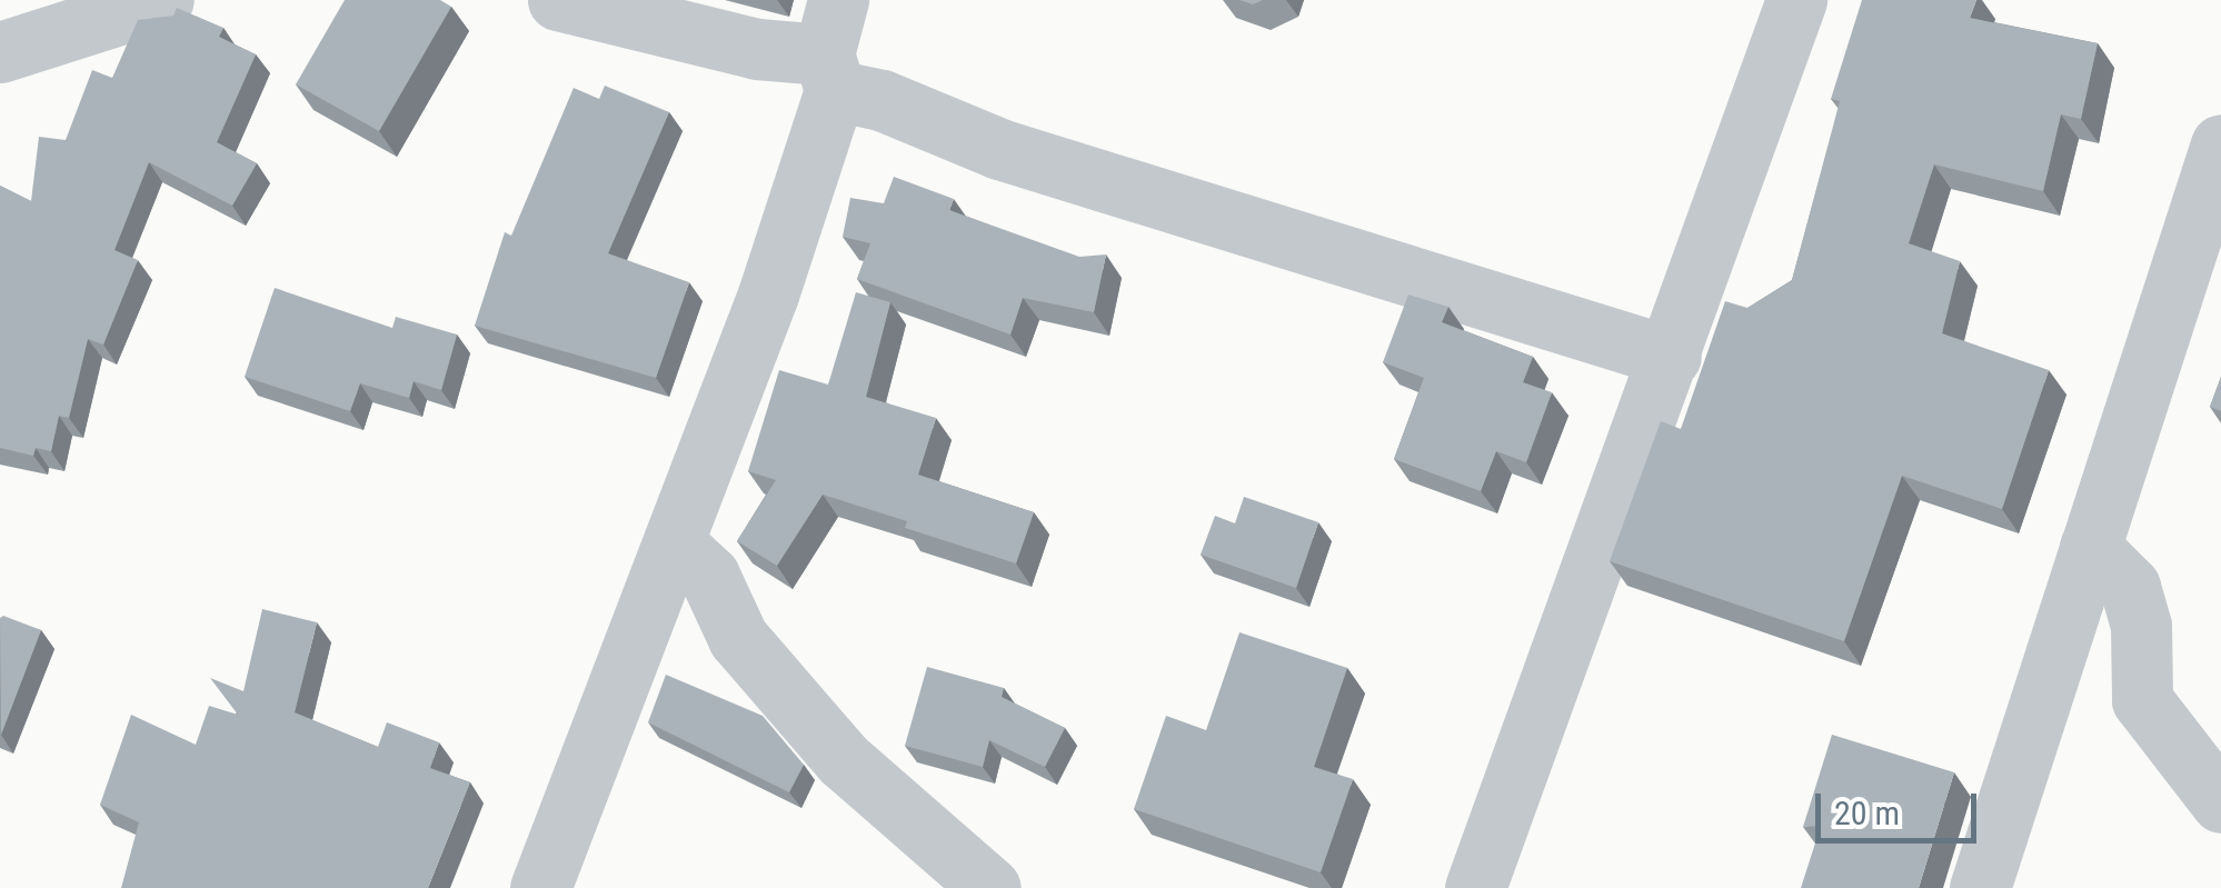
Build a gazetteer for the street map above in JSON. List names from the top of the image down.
{
  "scale_bar": "20 m"
}
